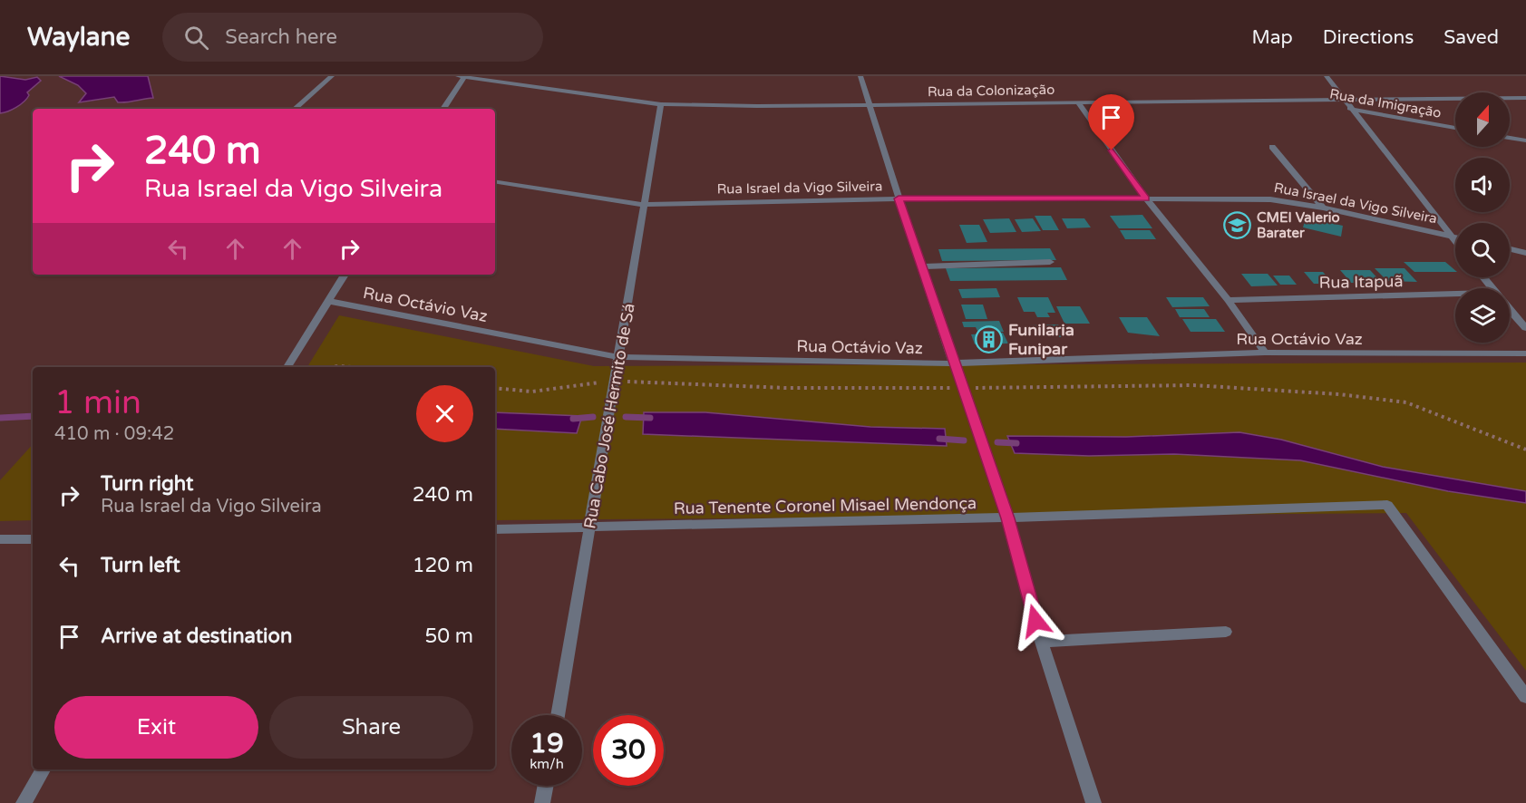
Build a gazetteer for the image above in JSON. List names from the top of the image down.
{
  "streets": {
    "street": [
      "Rua da Colonização",
      "Rua da Imigração",
      "Rua Israel da Vigo Silveira",
      "Rua Itapuã",
      "Rua Octávio Vaz",
      "Rua Cabo José Hermito de Sá",
      "Rua Tenente Coronel Misael Mendonça"
    ]
  },
  "crossings": [
    ["Rua da Colonização", "Rua da Imigração"],
    ["Rua da Colonização", "Rua Cabo José Hermito de Sá"],
    ["Rua Israel da Vigo Silveira", "Rua Cabo José Hermito de Sá"],
    ["Rua Octávio Vaz", "Rua Cabo José Hermito de Sá"],
    ["Rua Cabo José Hermito de Sá", "Rua Tenente Coronel Misael Mendonça"]
  ],
  "places": {
    "school or university": ["CMEI Valerio Barater"],
    "building": ["Funilaria Funipar"]
  },
  "north": "top",
  "page": {
    "header": "Waylane",
    "search": "Search here",
    "nav": ["Map", "Directions", "Saved"],
    "turn": ["240 m", "Rua Israel da Vigo Silveira"],
    "heading": ["1 min", "410 m · 09:42"],
    "list": [
      {
        "name": "Turn right",
        "note": "Rua Israel da Vigo Silveira",
        "value": "240 m"
      },
      {
        "name": "Turn left",
        "value": "120 m"
      },
      {
        "name": "Arrive at destination",
        "value": "50 m"
      }
    ],
    "buttons": ["Exit", "Share"],
    "speed": "19 km/h",
    "limit": "30"
  }
}
